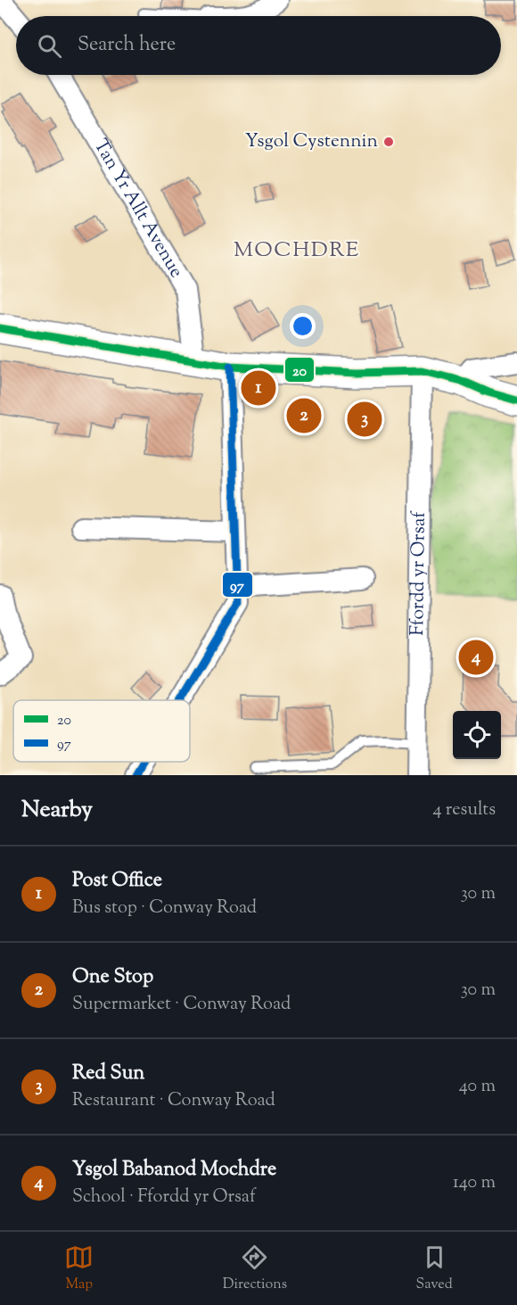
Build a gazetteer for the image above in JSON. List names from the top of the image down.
{
  "streets": {
    "street": ["Tan Yr Allt Avenue", "Ffordd yr Orsaf"]
  },
  "districts": ["MOCHDRE"],
  "places": ["Ysgol Cystennin"],
  "lines": ["transit line 20", "transit line 97"],
  "legend": ["20", "97"],
  "page": {
    "search": "Search here",
    "pins": [
      "1",
      "2",
      "3",
      "4"
    ],
    "heading": ["Nearby", "4 results"],
    "list": [
      {
        "mark": "1",
        "name": "Post Office",
        "note": "Bus stop · Conway Road",
        "value": "30 m"
      },
      {
        "mark": "2",
        "name": "One Stop",
        "note": "Supermarket · Conway Road",
        "value": "30 m"
      },
      {
        "mark": "3",
        "name": "Red Sun",
        "note": "Restaurant · Conway Road",
        "value": "40 m"
      },
      {
        "mark": "4",
        "name": "Ysgol Babanod Mochdre",
        "note": "School · Ffordd yr Orsaf",
        "value": "140 m"
      }
    ],
    "nav": ["Map", "Directions", "Saved"]
  }
}
